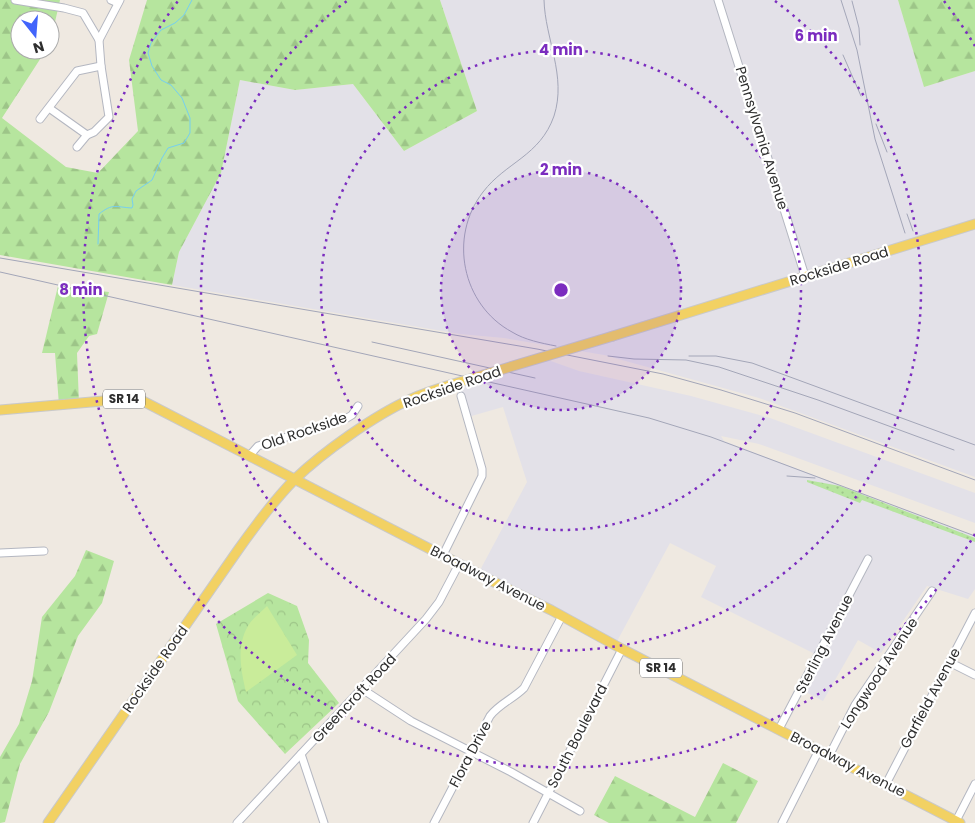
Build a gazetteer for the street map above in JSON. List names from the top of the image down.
{
  "streets": {
    "main road": ["Rockside Road", "SR 14", "Broadway Avenue"],
    "street": [
      "Pennsylvania Avenue",
      "Old Rockside",
      "Sterling Avenue",
      "Longwood Avenue",
      "Greencroft Road",
      "Garfield Avenue",
      "South Boulevard",
      "Flora Drive"
    ]
  },
  "crossings": [
    ["Pennsylvania Avenue", "Rockside Road"],
    ["Rockside Road", "Broadway Avenue"],
    ["Old Rockside", "Broadway Avenue"],
    ["Broadway Avenue", "Sterling Avenue"],
    ["Broadway Avenue", "Longwood Avenue"],
    ["Broadway Avenue", "Greencroft Road"],
    ["Broadway Avenue", "Garfield Avenue"],
    ["Broadway Avenue", "South Boulevard"],
    ["Broadway Avenue", "Flora Drive"]
  ],
  "north": "bottom",
  "rings": [
    "6 min",
    "4 min",
    "2 min",
    "8 min"
  ]
}
